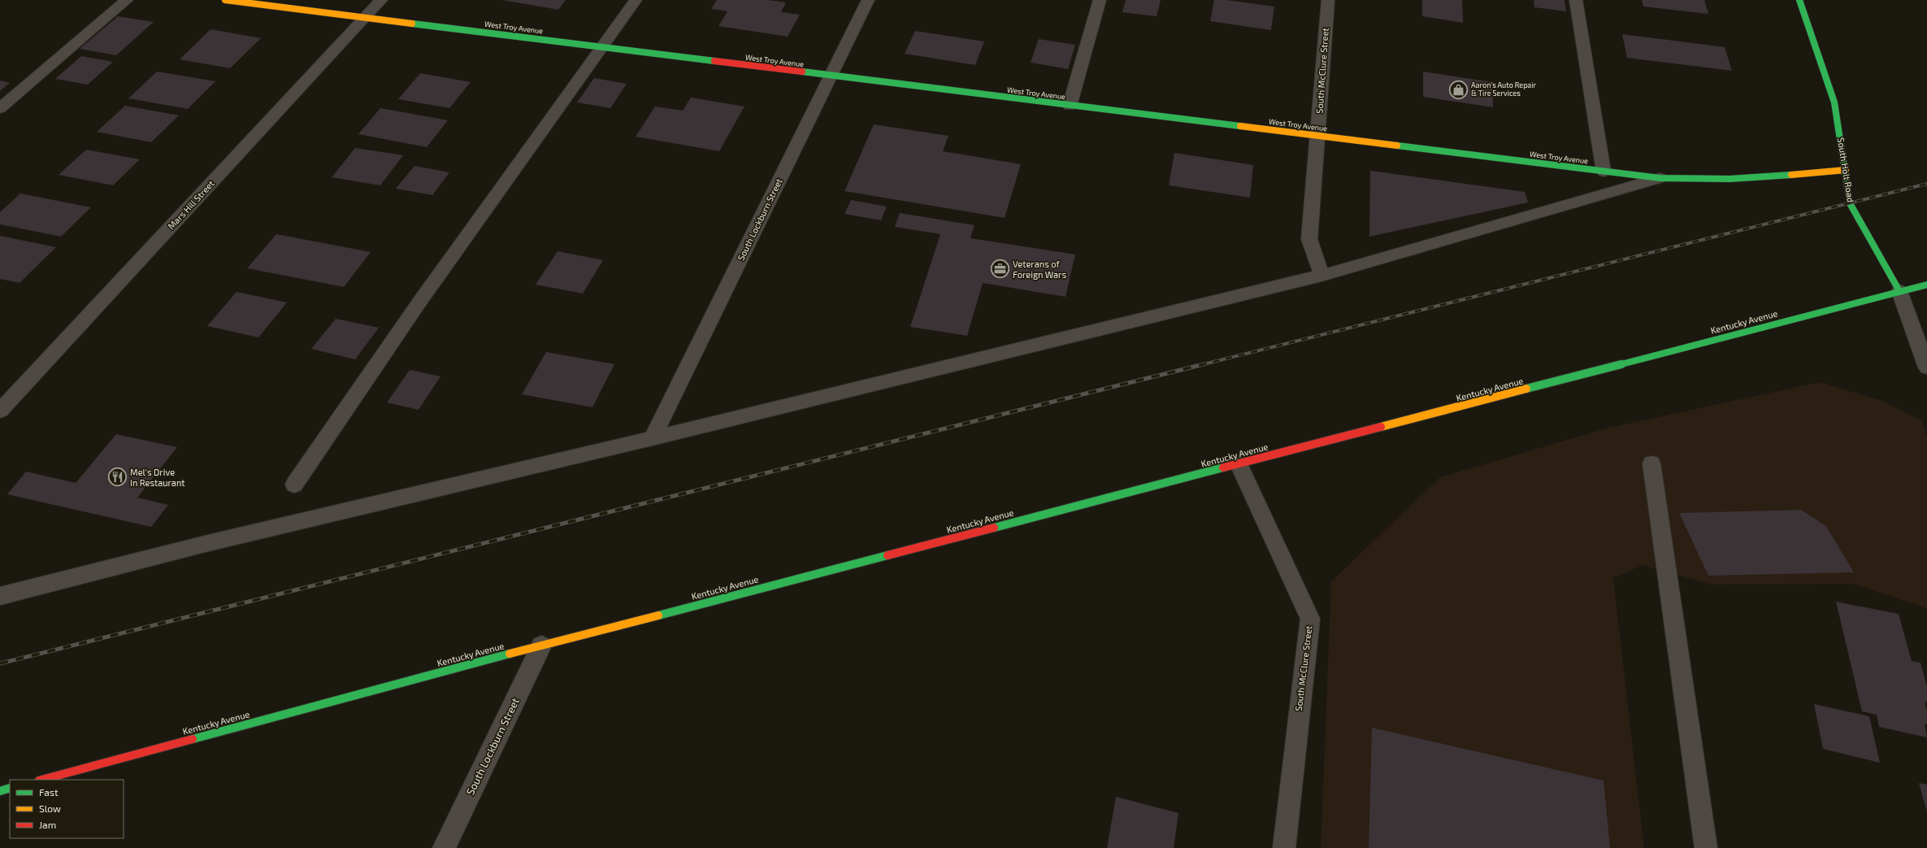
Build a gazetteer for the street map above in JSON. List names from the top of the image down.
{
  "streets": {
    "main road": ["West Troy Avenue", "South Holt Road", "Kentucky Avenue"],
    "street": ["South McClure Street", "Mars Hill Street", "South Lockburn Street"]
  },
  "crossings": [
    ["West Troy Avenue", "South McClure Street"],
    ["West Troy Avenue", "South Holt Road"],
    ["West Troy Avenue", "Mars Hill Street"],
    ["West Troy Avenue", "South Lockburn Street"],
    ["South McClure Street", "Kentucky Avenue"],
    ["South Holt Road", "Kentucky Avenue"],
    ["South Lockburn Street", "Kentucky Avenue"]
  ],
  "places": {
    "shop": ["Aaron's Auto Repair & Tire Services"],
    "office": ["Veterans of Foreign Wars"],
    "restaurant": ["Mel's Drive In Restaurant"]
  },
  "legend": ["Fast", "Slow", "Jam"]
}
